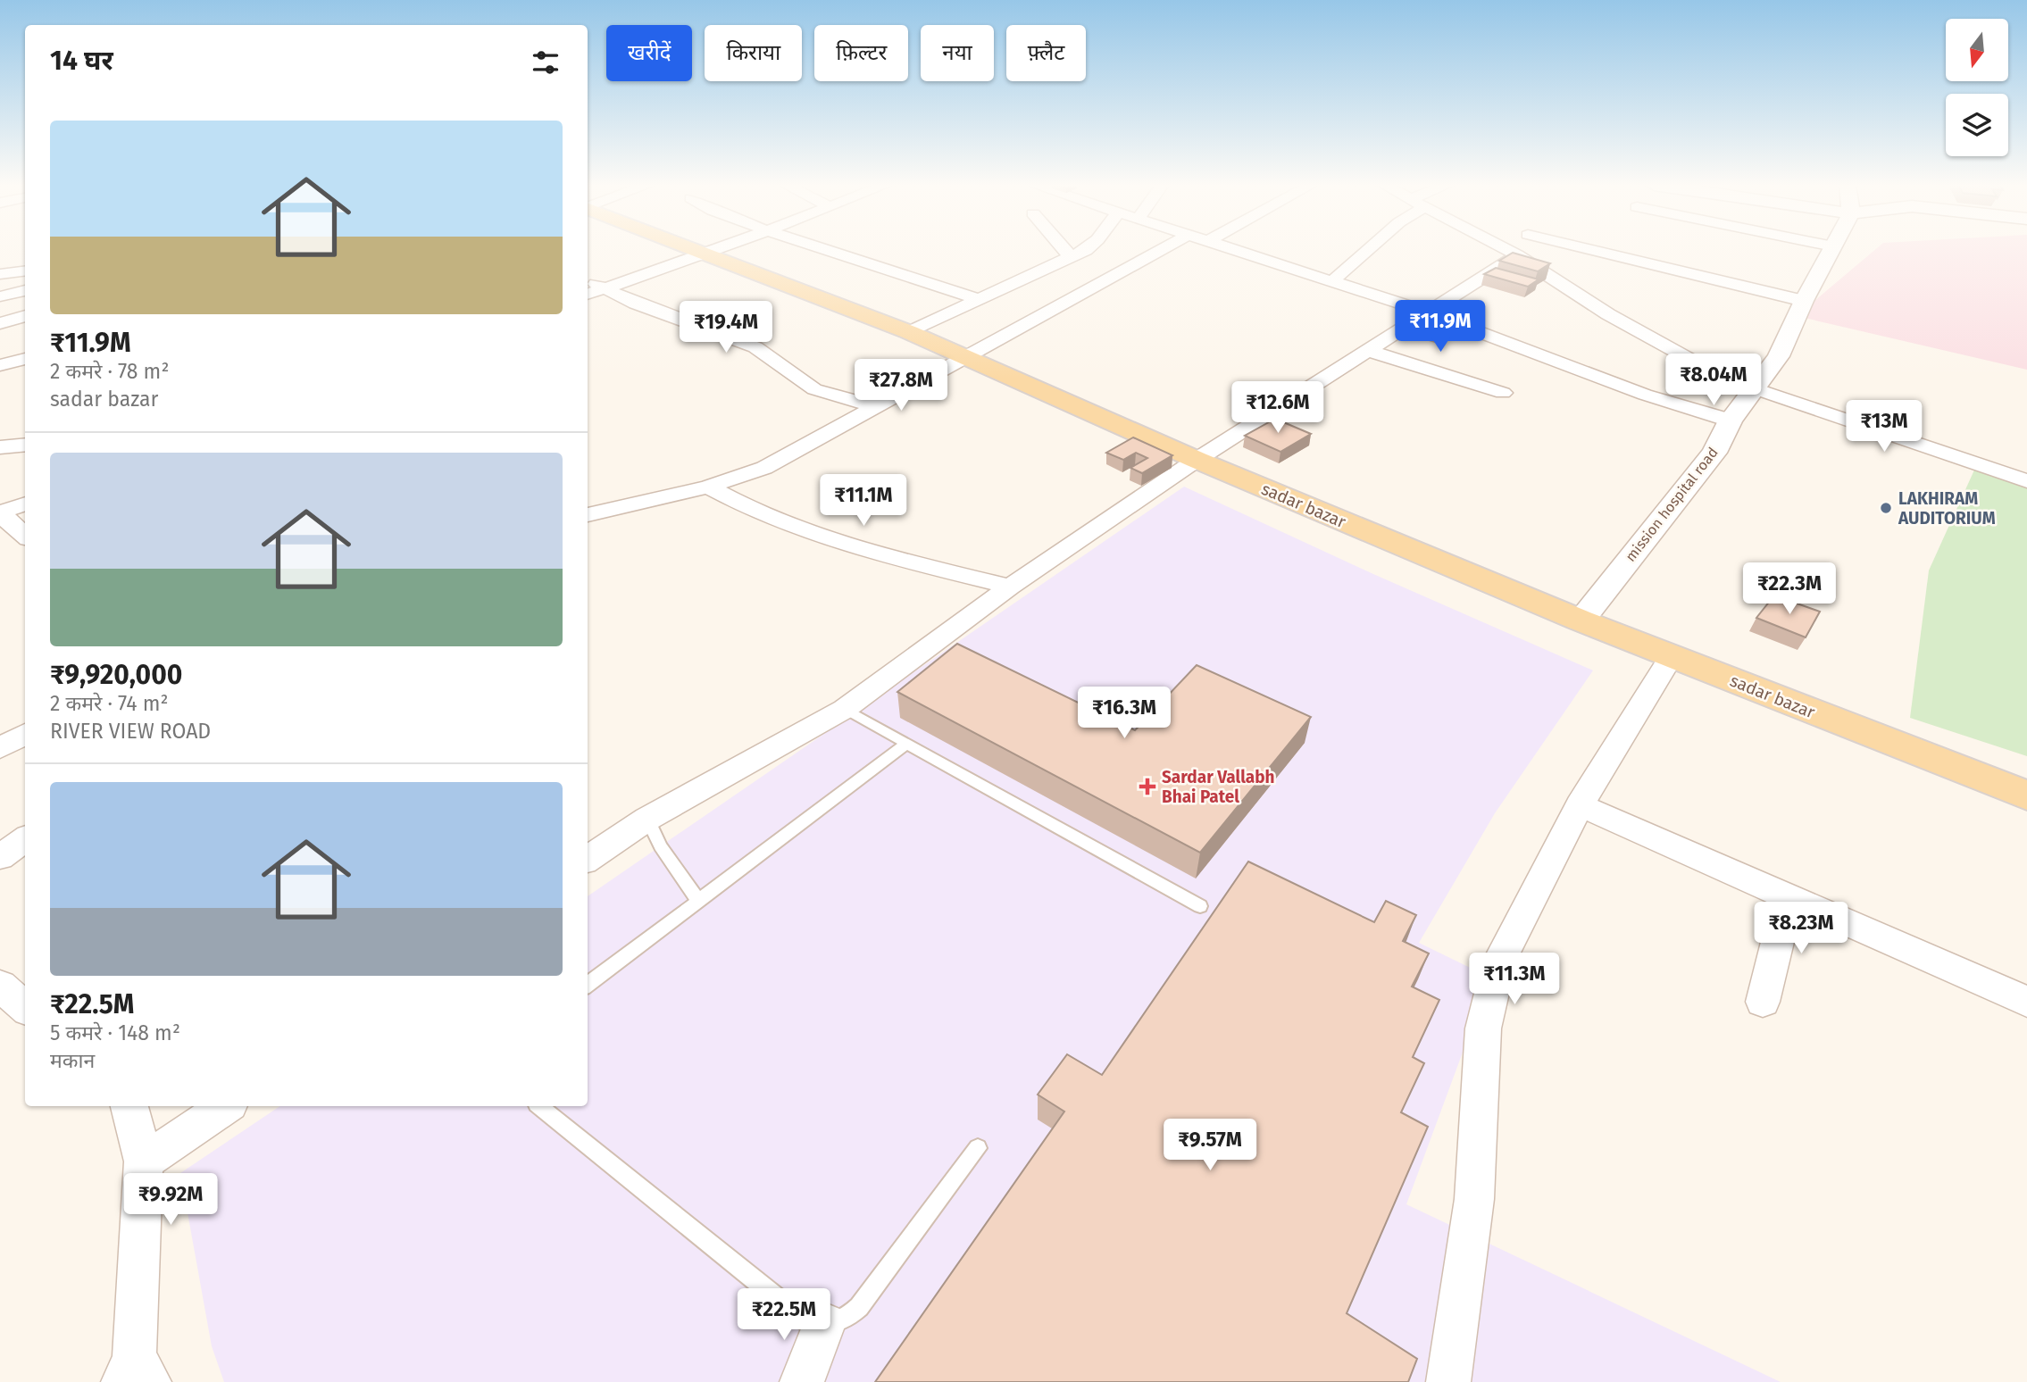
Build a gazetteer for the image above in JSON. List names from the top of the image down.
{
  "streets": {
    "main road": ["sadar bazar"],
    "street": ["mission hospital road"]
  },
  "crossings": [
    ["mission hospital road", "sadar bazar"]
  ],
  "places": {
    "other": ["LAKHIRAM AUDITORIUM"],
    "health": ["Sardar Vallabh Bhai Patel"]
  },
  "north": "bottom",
  "page": {
    "chip": [
      "खरीदें",
      "किराया",
      "फ़िल्टर",
      "नया",
      "फ़्लैट"
    ],
    "heading": "14 घर",
    "list": [
      {
        "name": "₹11.9M",
        "note": "2 कमरे · 78 m² · sadar bazar"
      },
      {
        "name": "₹9,920,000",
        "note": "2 कमरे · 74 m² · RIVER VIEW ROAD"
      },
      {
        "name": "₹22.5M",
        "note": "5 कमरे · 148 m² · मकान"
      }
    ],
    "price": [
      "₹11.9M",
      "₹19.4M",
      "₹8.04M",
      "₹27.8M",
      "₹12.6M",
      "₹13M",
      "₹11.1M",
      "₹22.3M",
      "₹16.3M",
      "₹8.23M",
      "₹11.3M",
      "₹9.57M",
      "₹9.92M",
      "₹22.5M"
    ]
  }
}
